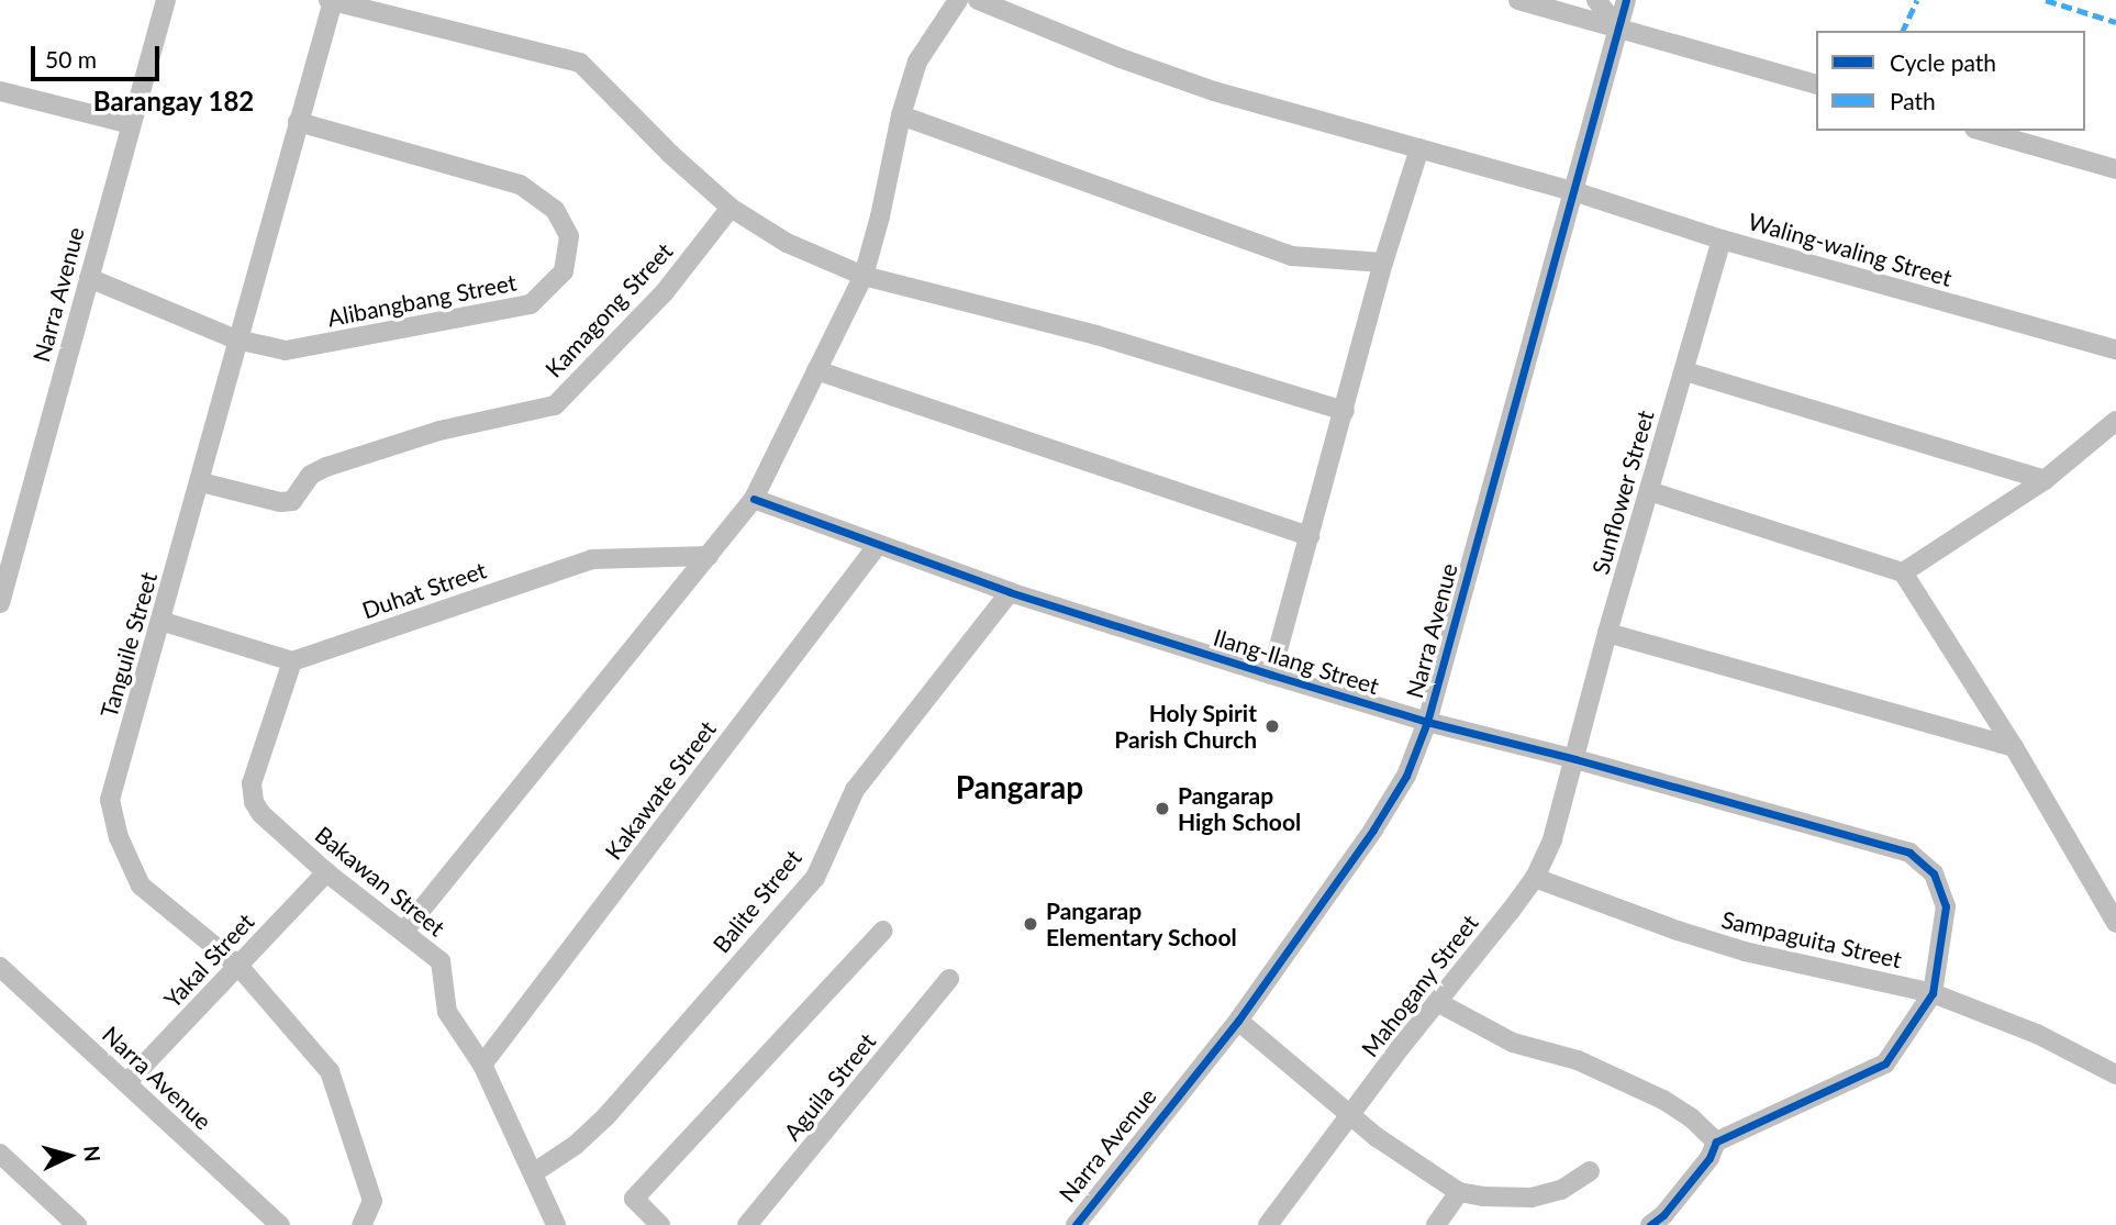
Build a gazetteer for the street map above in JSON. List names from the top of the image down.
{
  "streets": {
    "street": [
      "Waling-waling Street",
      "Narra Avenue",
      "Alibangbang Street",
      "Kamagong Street",
      "Sunflower Street",
      "Duhat Street",
      "Tanguile Street",
      "Ilang-Ilang Street",
      "Kakawate Street",
      "Bakawan Street",
      "Balite Street",
      "Sampaguita Street",
      "Yakal Street",
      "Mahogany Street",
      "Aguila Street"
    ]
  },
  "crossings": [
    ["Waling-waling Street", "Narra Avenue"],
    ["Waling-waling Street", "Sunflower Street"],
    ["Narra Avenue", "Alibangbang Street"],
    ["Narra Avenue", "Ilang-Ilang Street"],
    ["Narra Avenue", "Yakal Street"],
    ["Alibangbang Street", "Tanguile Street"],
    ["Kamagong Street", "Tanguile Street"],
    ["Sunflower Street", "Ilang-Ilang Street"],
    ["Sunflower Street", "Mahogany Street"],
    ["Duhat Street", "Bakawan Street"],
    ["Tanguile Street", "Yakal Street"],
    ["Ilang-Ilang Street", "Kakawate Street"],
    ["Ilang-Ilang Street", "Balite Street"],
    ["Ilang-Ilang Street", "Sampaguita Street"],
    ["Ilang-Ilang Street", "Mahogany Street"],
    ["Kakawate Street", "Bakawan Street"],
    ["Bakawan Street", "Balite Street"],
    ["Bakawan Street", "Yakal Street"],
    ["Sampaguita Street", "Mahogany Street"]
  ],
  "districts": ["Barangay 182", "Pangarap"],
  "places": ["Holy Spirit Parish Church", "Pangarap High School", "Pangarap Elementary School"],
  "legend": ["Cycle path", "Path"],
  "scale_bar": "50 m",
  "north": "right"
}
